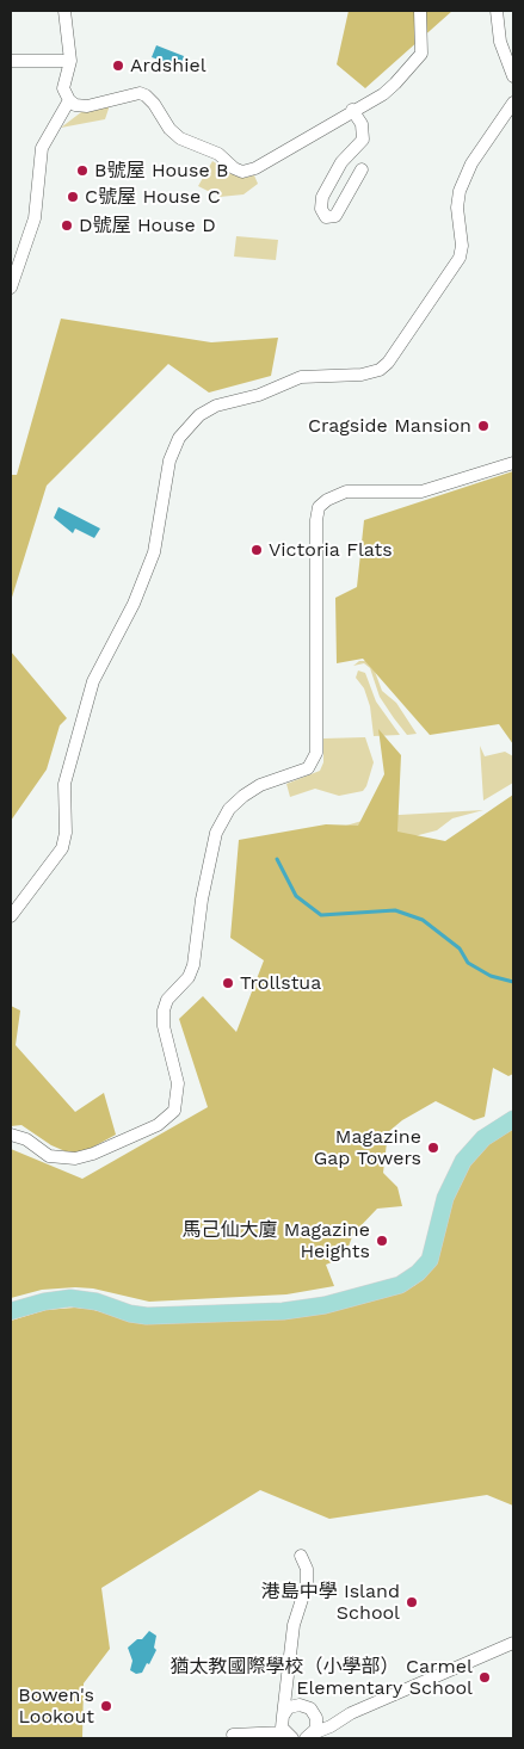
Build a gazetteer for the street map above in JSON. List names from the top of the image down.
{
  "places": [
    "Ardshiel",
    "B號屋 House B",
    "C號屋 House C",
    "D號屋 House D",
    "Cragside Mansion",
    "Victoria Flats",
    "Trollstua",
    "Magazine Gap Towers",
    "馬己仙大廈 Magazine Heights",
    "港島中學 Island School",
    "猶太教國際學校（小學部） Carmel Elementary School",
    "Bowen's Lookout"
  ]
}
